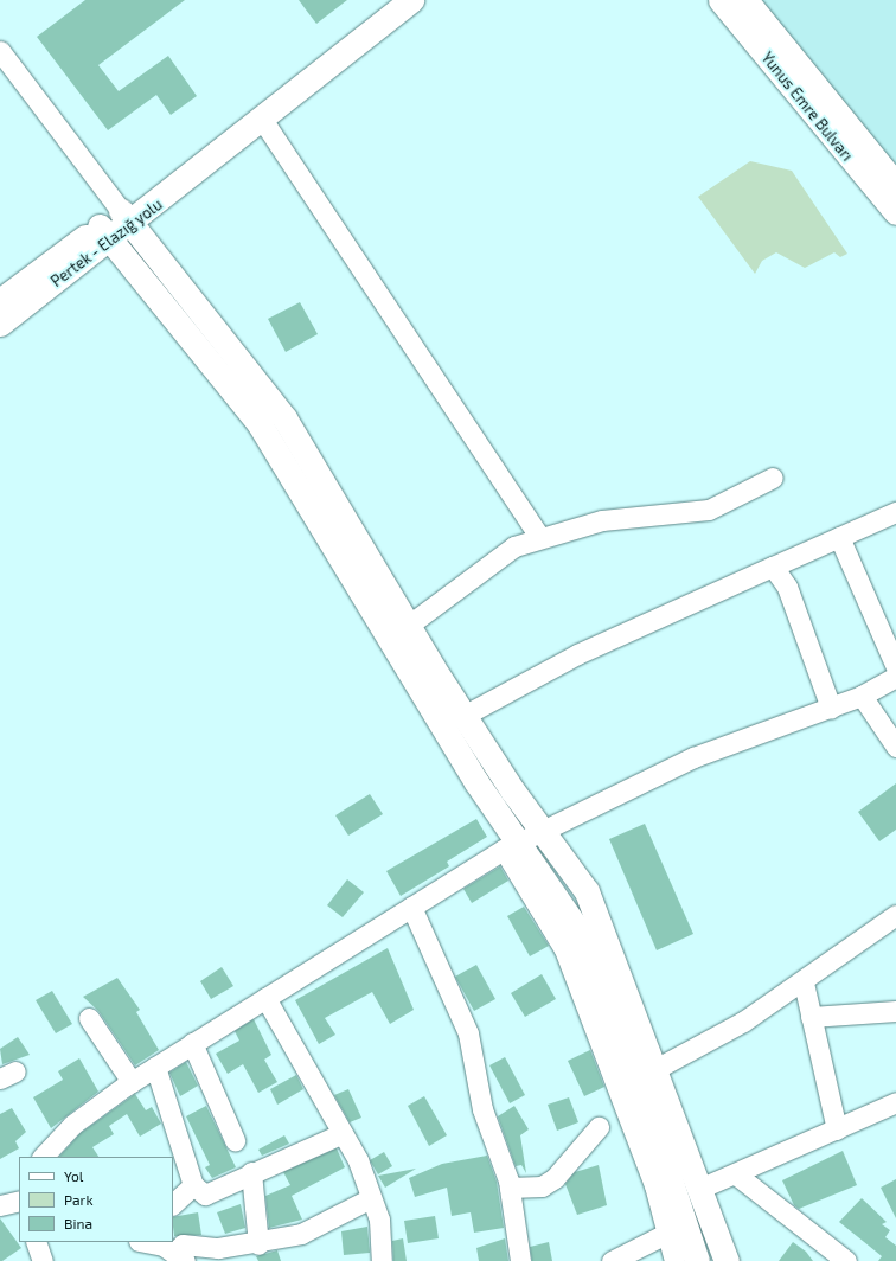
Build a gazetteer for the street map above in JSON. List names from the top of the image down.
{
  "streets": {
    "main road": ["Yunus Emre Bulvarı", "Pertek - Elazığ yolu"]
  },
  "legend": ["Yol", "Park", "Bina"]
}
